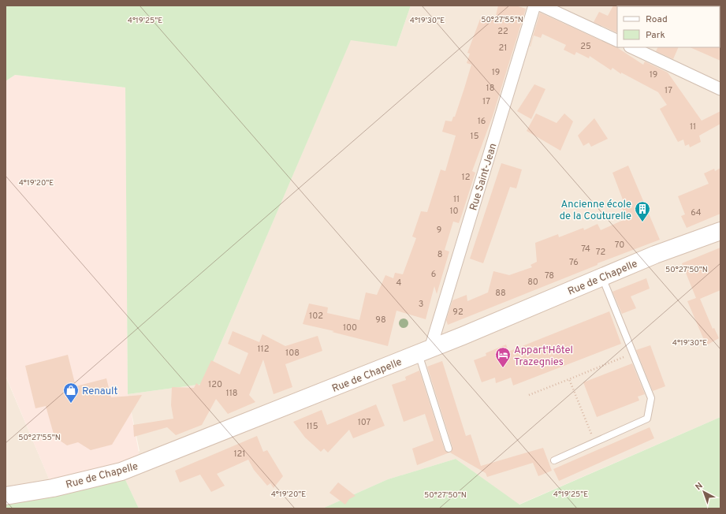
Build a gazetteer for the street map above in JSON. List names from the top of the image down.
{
  "streets": {
    "main road": ["Rue de Chapelle"],
    "street": ["Rue Saint-Jean"]
  },
  "crossings": [
    ["Rue Saint-Jean", "Rue de Chapelle"]
  ],
  "places": {
    "building": ["Ancienne école de la Couturelle"],
    "hotel": ["Appart'Hôtel Trazegnies"],
    "shop": ["Renault"]
  },
  "house_numbers": [
    "22",
    "25",
    "21",
    "19",
    "19",
    "18",
    "17",
    "17",
    "16",
    "11",
    "15",
    "12",
    "11",
    "10",
    "64",
    "9",
    "70",
    "74",
    "72",
    "8",
    "76",
    "6",
    "78",
    "80",
    "4",
    "88",
    "3",
    "92",
    "102",
    "98",
    "100",
    "112",
    "108",
    "120",
    "118",
    "107",
    "115",
    "121"
  ],
  "legend": ["Road", "Park"],
  "north": "top left",
  "coordinates": [
    "50°27'55\"N",
    "4°19'25\"E",
    "4°19'30\"E",
    "4°19'20\"E",
    "50°27'50\"N"
  ]
}
